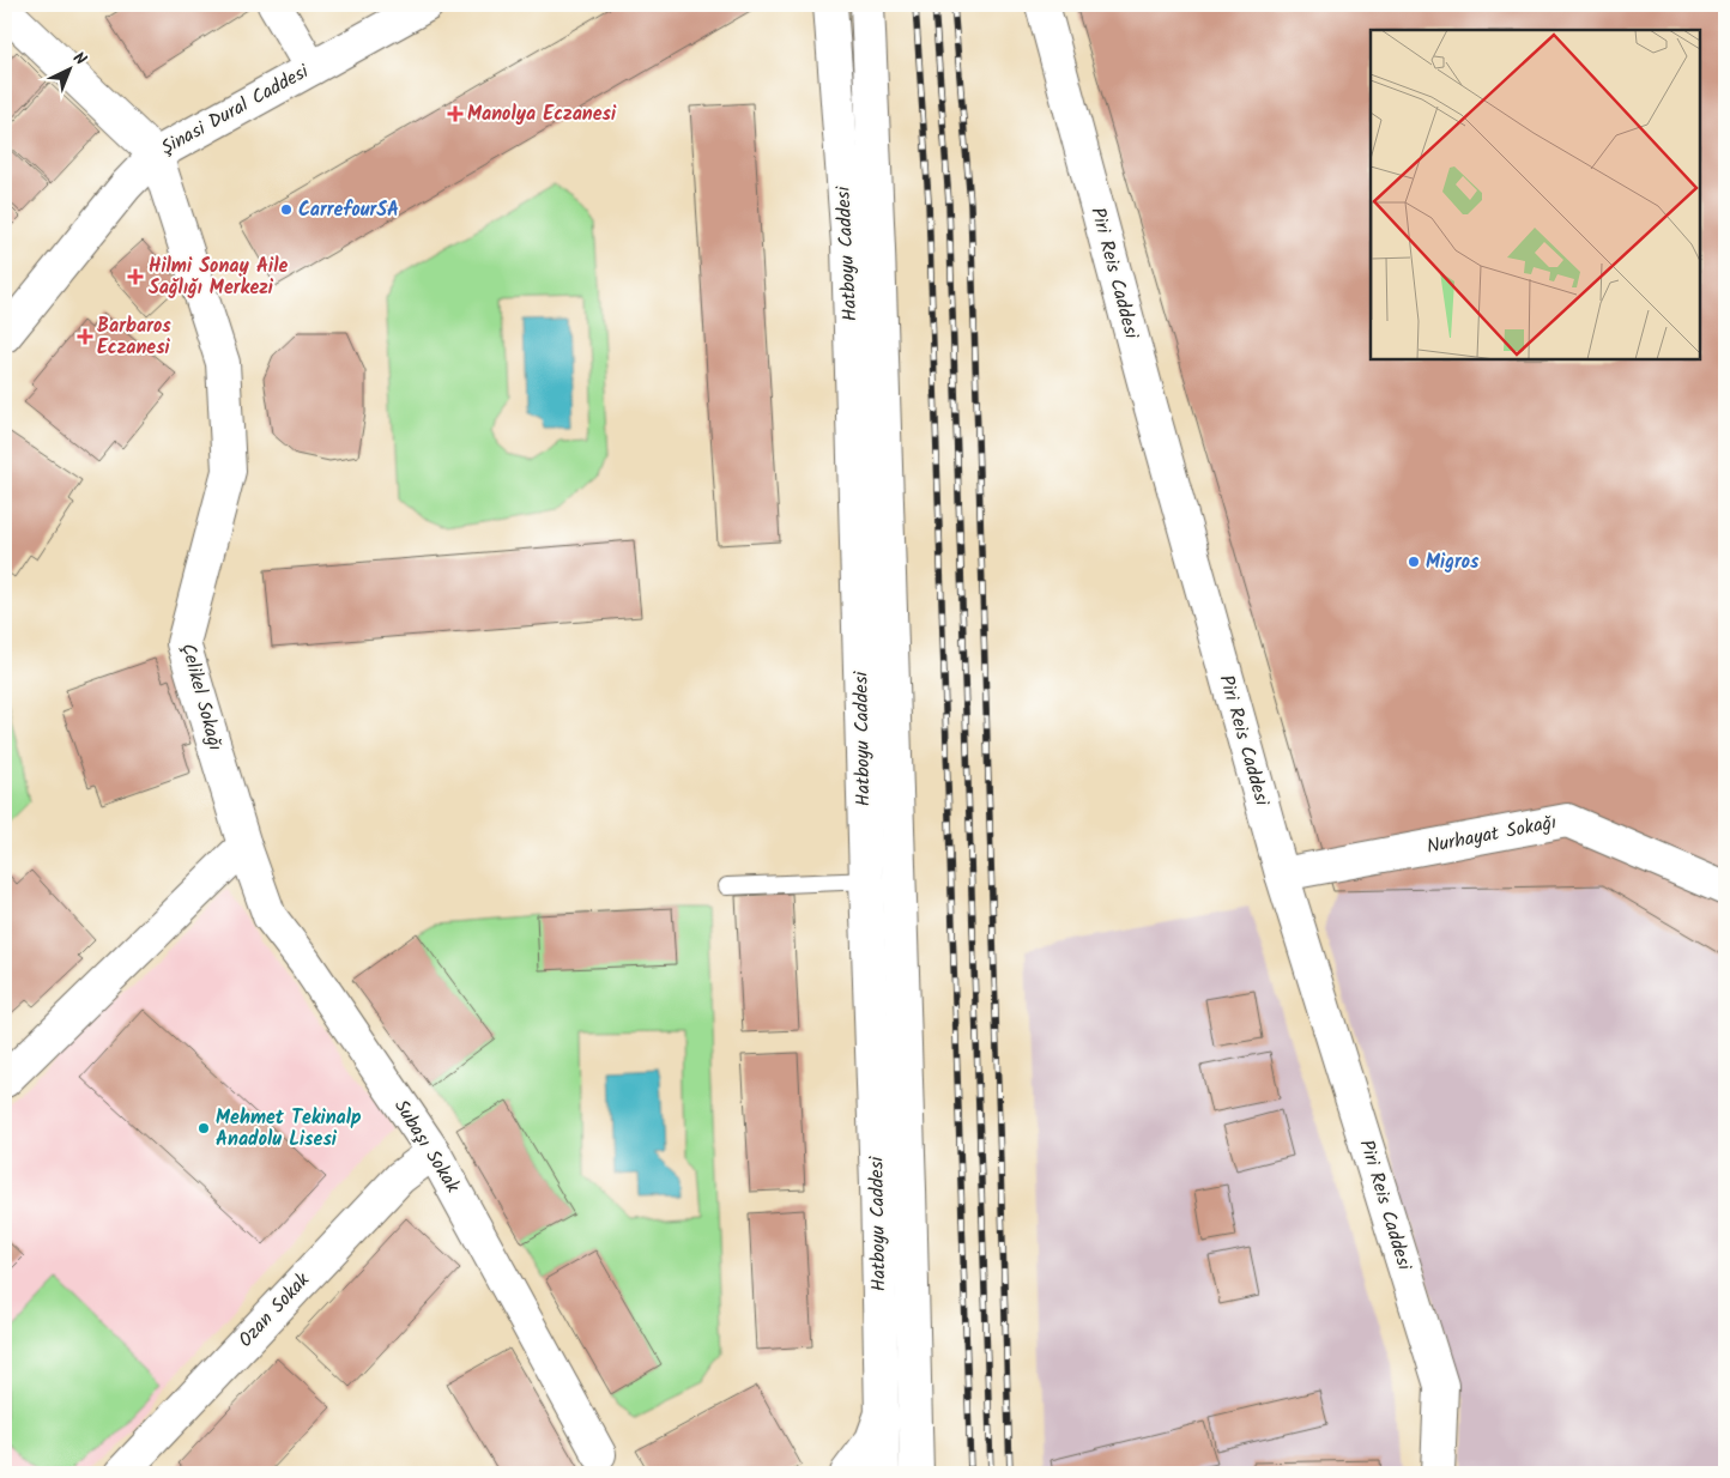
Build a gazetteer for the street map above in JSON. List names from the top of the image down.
{
  "streets": {
    "street": [
      "Şinasi Dural Caddesi",
      "Hatboyu Caddesi",
      "Piri Reis Caddesi",
      "Çelikel Sokağı",
      "Nurhayat Sokağı",
      "Subaşı Sokak",
      "Ozan Sokak"
    ]
  },
  "crossings": [
    ["Şinasi Dural Caddesi", "Çelikel Sokağı"],
    ["Piri Reis Caddesi", "Nurhayat Sokağı"],
    ["Çelikel Sokağı", "Subaşı Sokak"],
    ["Subaşı Sokak", "Ozan Sokak"]
  ],
  "places": {
    "health": ["Manolya Eczanesi", "Hilmi Sonay Aile Sağlığı Merkezi", "Barbaros Eczanesi"],
    "other": ["CarrefourSA", "Migros", "Mehmet Tekinalp Anadolu Lisesi"]
  },
  "north": "top right"
}
